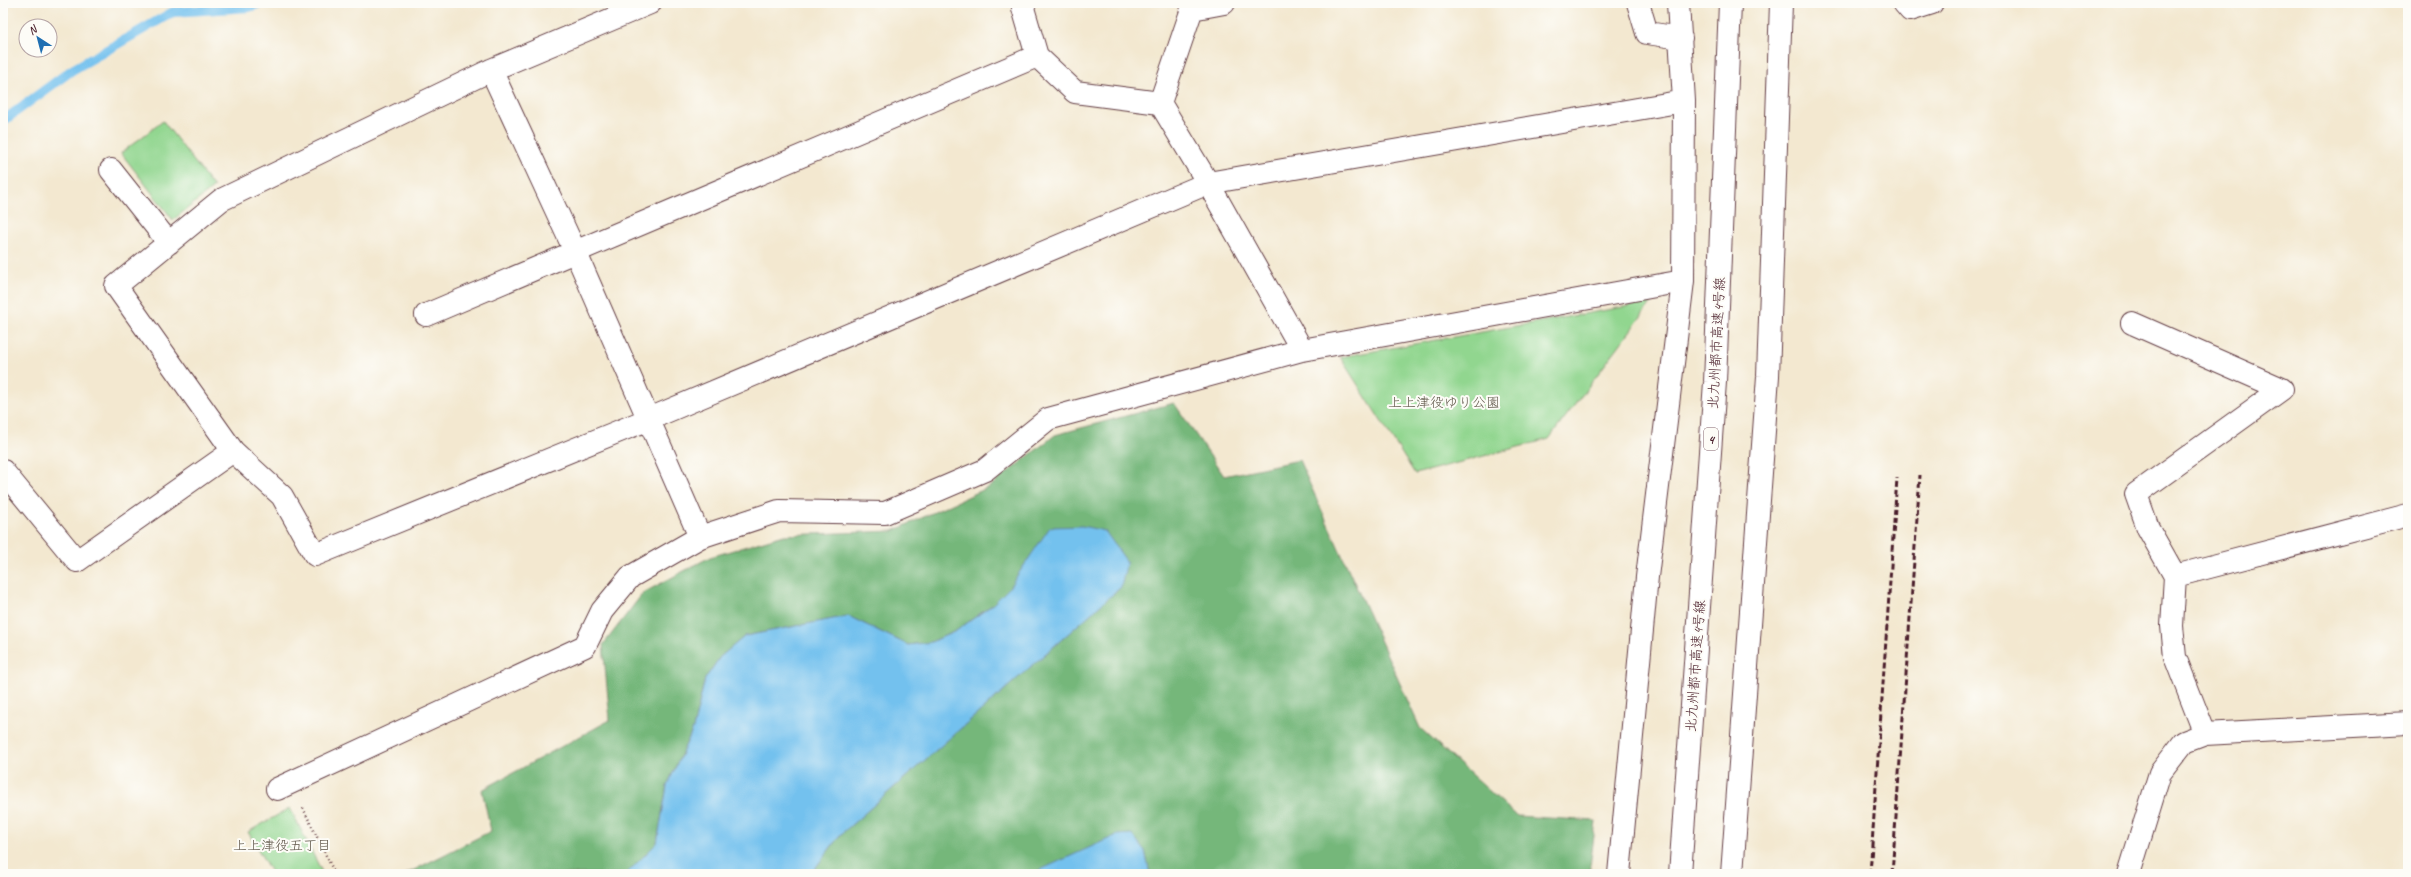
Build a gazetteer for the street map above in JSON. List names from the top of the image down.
{
  "streets": {
    "main road": ["北九州都市高速4号線", "4"]
  },
  "parks": ["上上津役ゆり公園", "上上津役五丁目"],
  "north": "top left"
}
